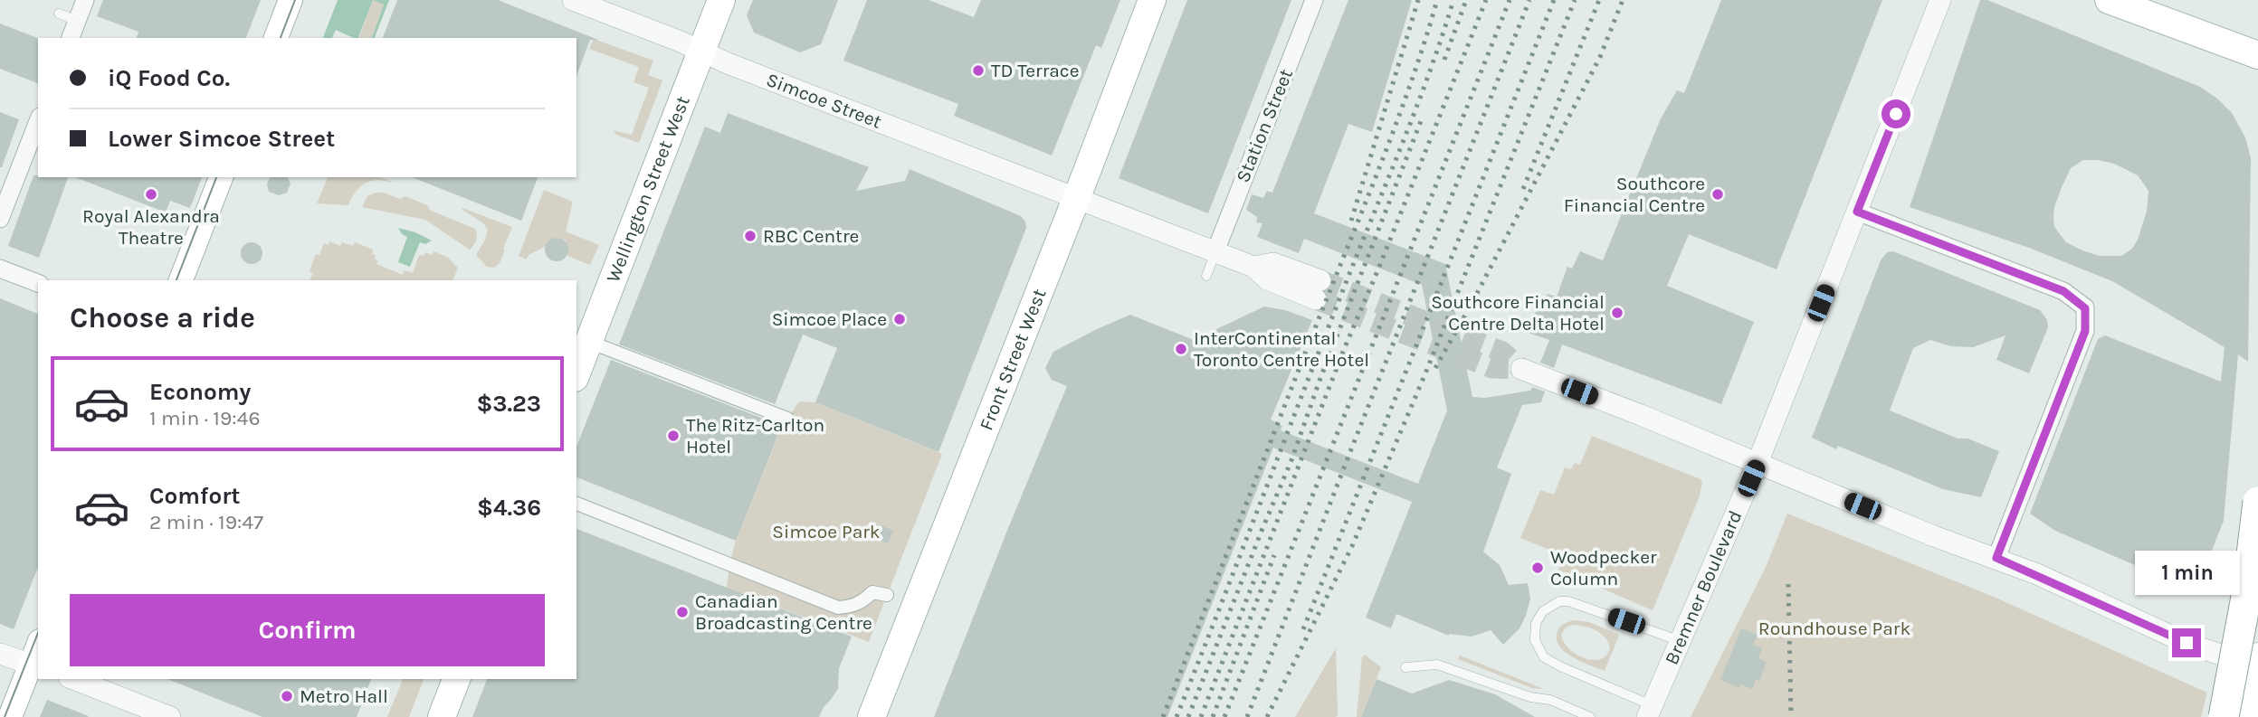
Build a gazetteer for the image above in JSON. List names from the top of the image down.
{
  "streets": {
    "main road": ["Wellington Street West", "Front Street West"],
    "street": ["Simcoe Street", "Station Street", "Bremner Boulevard"]
  },
  "crossings": [
    ["Simcoe Street", "Station Street"],
    ["Simcoe Street", "Wellington Street West"],
    ["Simcoe Street", "Front Street West"]
  ],
  "parks": ["Simcoe Park", "Roundhouse Park"],
  "places": [
    "TD Terrace",
    "Royal Alexandra Theatre",
    "Southcore Financial Centre",
    "RBC Centre",
    "Southcore Financial Centre Delta Hotel",
    "Simcoe Place",
    "InterContinental Toronto Centre Hotel",
    "The Ritz-Carlton Hotel",
    "Woodpecker Column",
    "Canadian Broadcasting Centre",
    "Metro Hall"
  ],
  "page": {
    "banner": ["iQ Food Co.", "Lower Simcoe Street"],
    "heading": "Choose a ride",
    "list": [
      {
        "name": "Economy",
        "note": "1 min · 19:46",
        "value": "$3.23"
      },
      {
        "name": "Comfort",
        "note": "2 min · 19:47",
        "value": "$4.36"
      }
    ],
    "bubble": "1 min",
    "buttons": "Confirm"
  }
}
